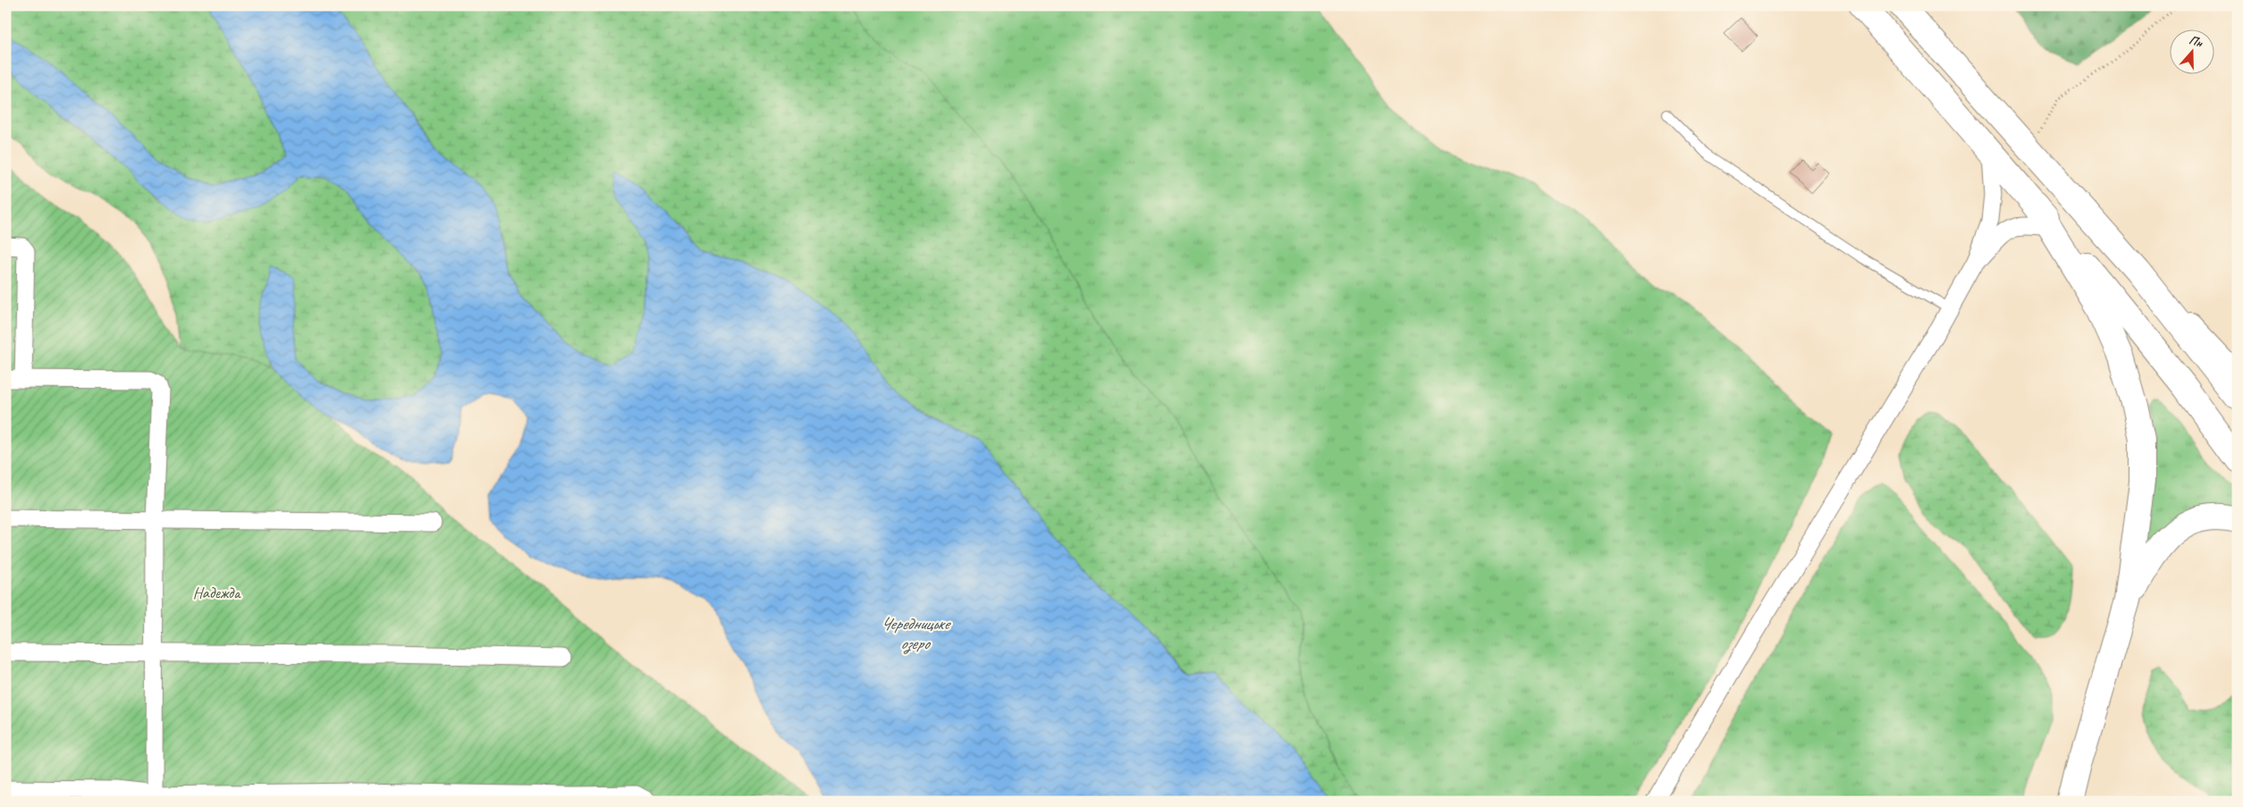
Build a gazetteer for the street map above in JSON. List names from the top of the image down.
{
  "water": ["Чередницьке озеро"],
  "parks": ["Надежда"],
  "north": "top"
}
